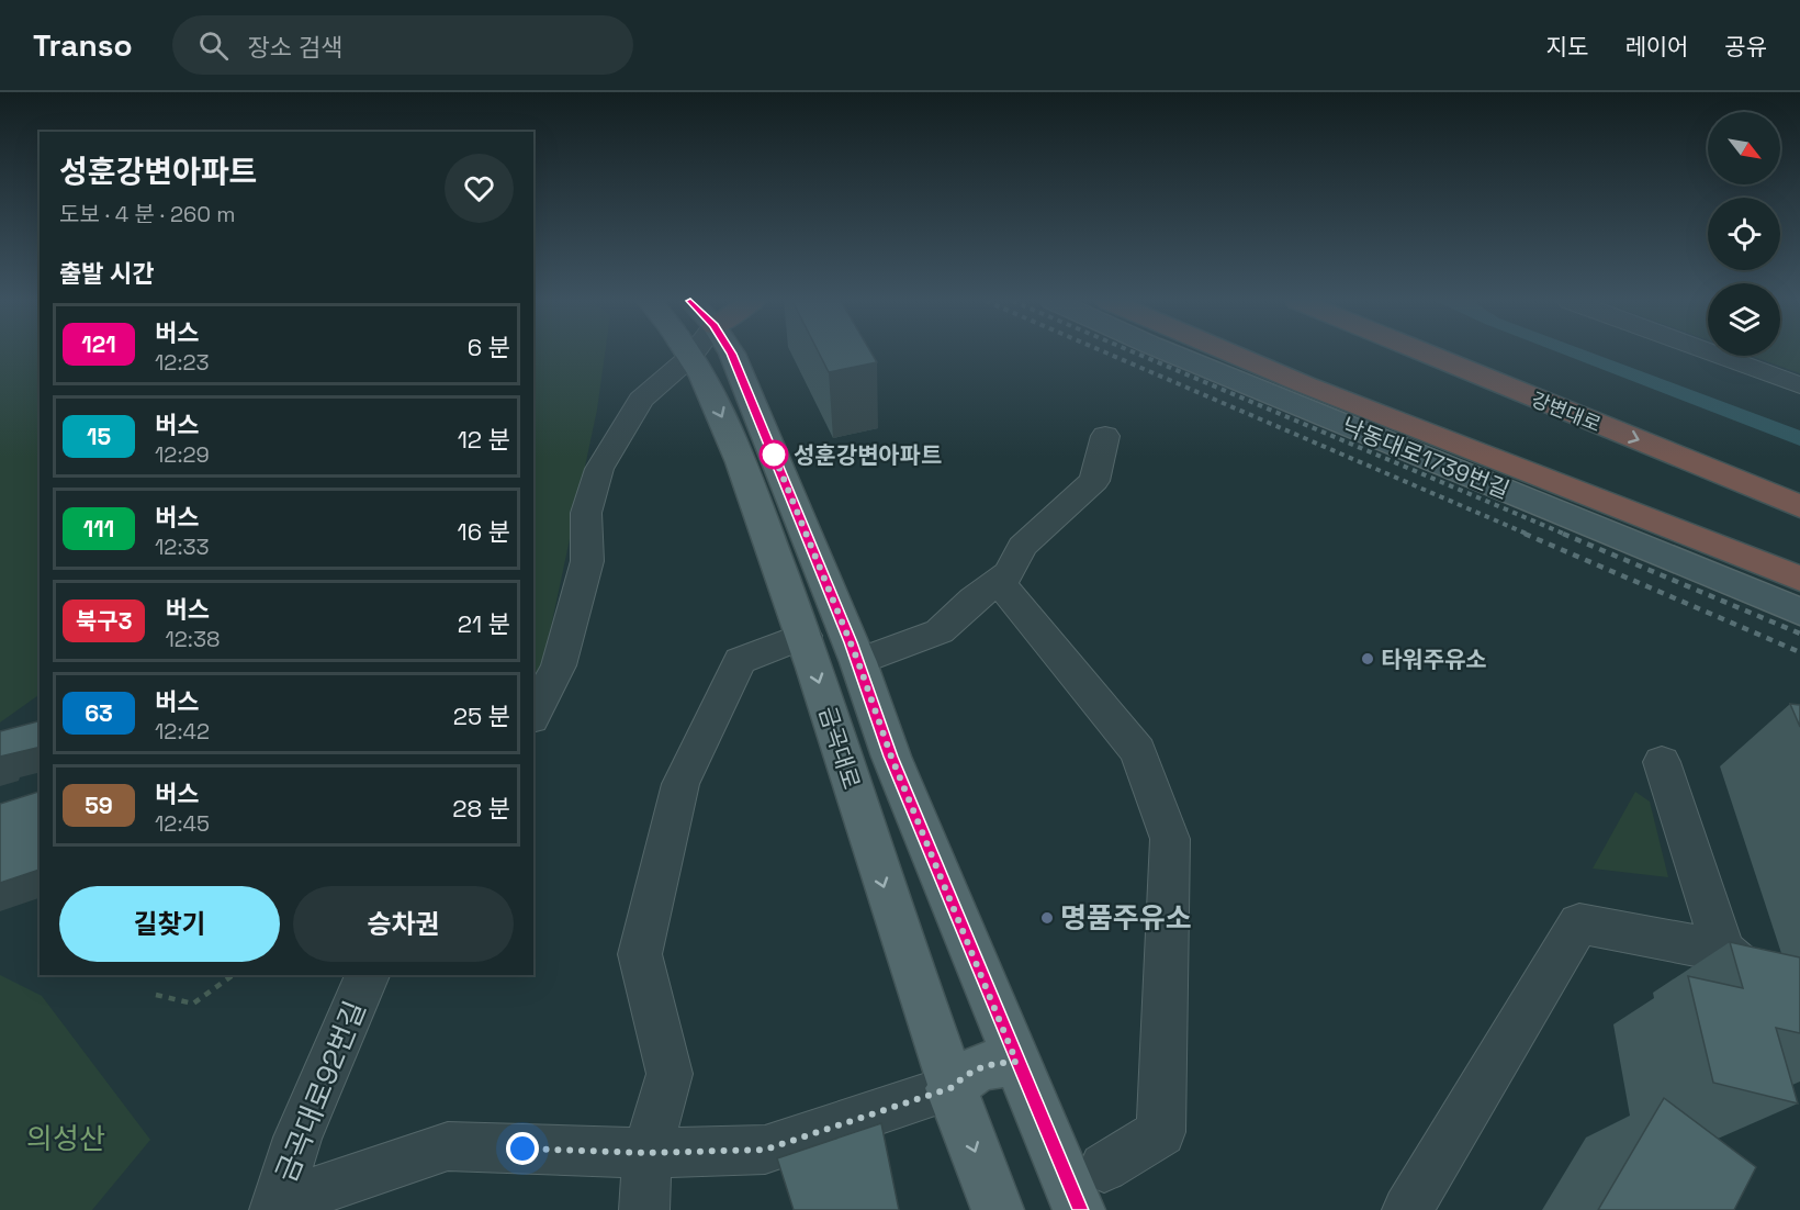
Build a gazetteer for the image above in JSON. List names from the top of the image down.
{
  "streets": {
    "highway": ["강변대로"],
    "main road": ["금곡대로"],
    "street": ["낙동대로1739번길", "금곡대로92번길"]
  },
  "parks": ["의성산"],
  "places": ["성훈강변아파트", "타워주유소", "명품주유소"],
  "lines": ["bus line 121"],
  "north": "bottom right",
  "page": {
    "header": "Transo",
    "search": "장소 검색",
    "nav": ["지도", "레이어", "공유"],
    "heading": [
      ["성훈강변아파트", "도보 · 4 분 · 260 m"],
      "출발 시간"
    ],
    "list": [
      {
        "mark": "121",
        "name": "버스",
        "note": "12:23",
        "value": "6 분"
      },
      {
        "mark": "15",
        "name": "버스",
        "note": "12:29",
        "value": "12 분"
      },
      {
        "mark": "111",
        "name": "버스",
        "note": "12:33",
        "value": "16 분"
      },
      {
        "mark": "북구3",
        "name": "버스",
        "note": "12:38",
        "value": "21 분"
      },
      {
        "mark": "63",
        "name": "버스",
        "note": "12:42",
        "value": "25 분"
      },
      {
        "mark": "59",
        "name": "버스",
        "note": "12:45",
        "value": "28 분"
      }
    ],
    "buttons": ["길찾기", "승차권"]
  }
}
